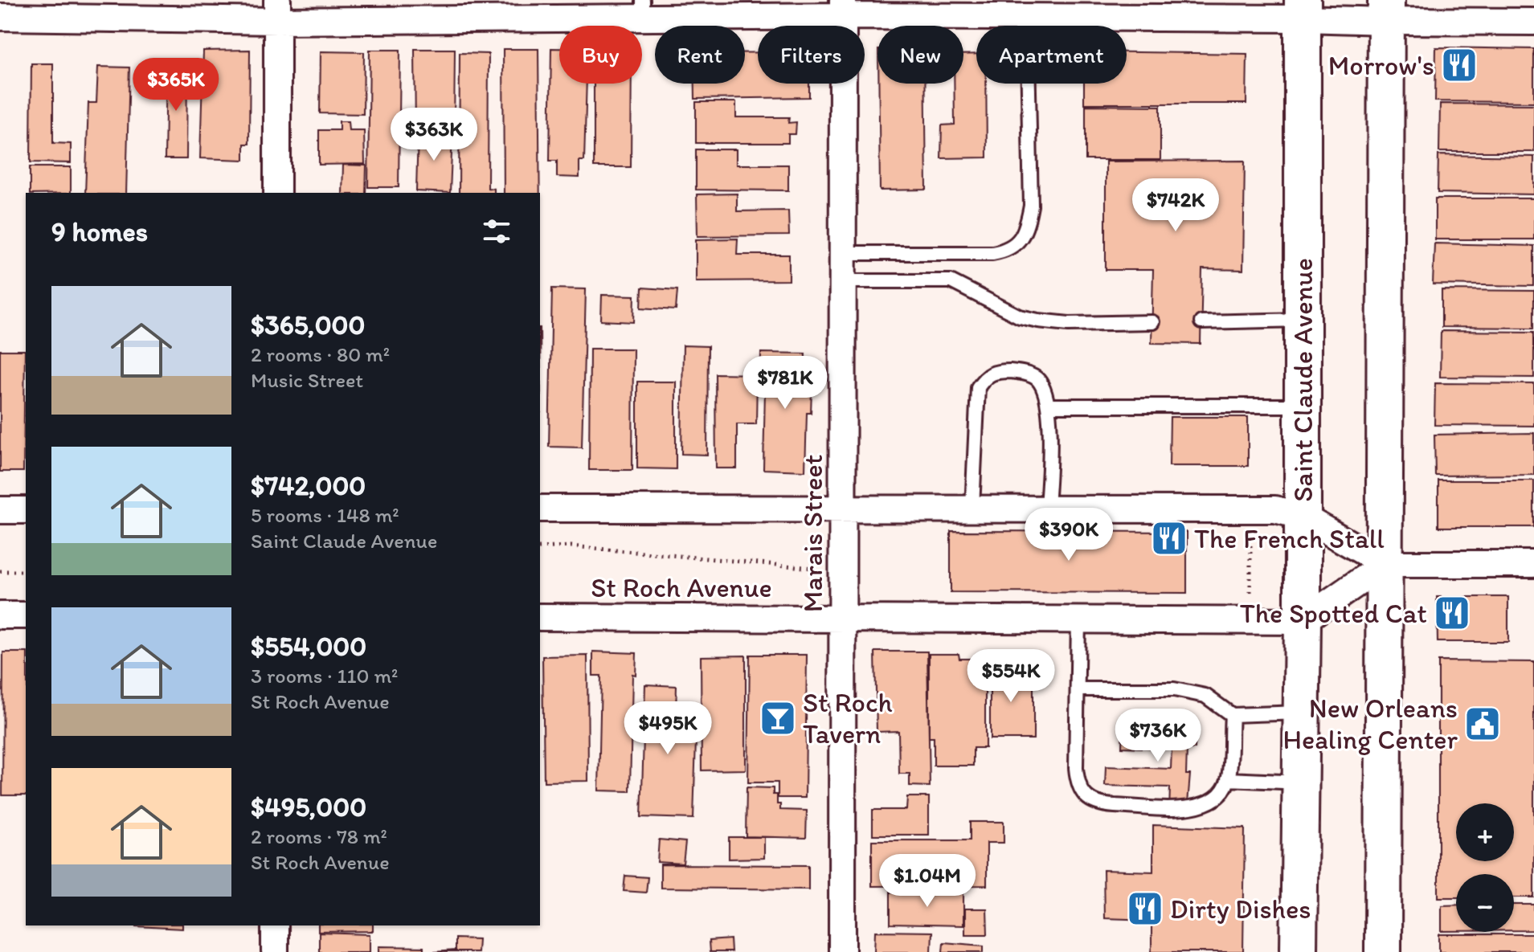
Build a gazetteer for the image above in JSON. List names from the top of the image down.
{
  "streets": {
    "main road": ["Saint Claude Avenue"],
    "street": ["Marais Street", "St Roch Avenue"]
  },
  "crossings": [
    ["Saint Claude Avenue", "St Roch Avenue"],
    ["Marais Street", "St Roch Avenue"]
  ],
  "places": {
    "restaurant": [
      "Morrow's",
      "The French Stall",
      "The Spotted Cat",
      "Dirty Dishes"
    ],
    "bar": ["St Roch Tavern"],
    "public building": ["New Orleans Healing Center"]
  },
  "page": {
    "chip": [
      "Buy",
      "Rent",
      "Filters",
      "New",
      "Apartment"
    ],
    "price": [
      "$365K",
      "$363K",
      "$742K",
      "$781K",
      "$390K",
      "$554K",
      "$495K",
      "$736K",
      "$1.04M"
    ],
    "heading": "9 homes",
    "list": [
      {
        "name": "$365,000",
        "note": "2 rooms · 80 m² · Music Street"
      },
      {
        "name": "$742,000",
        "note": "5 rooms · 148 m² · Saint Claude Avenue"
      },
      {
        "name": "$554,000",
        "note": "3 rooms · 110 m² · St Roch Avenue"
      },
      {
        "name": "$495,000",
        "note": "2 rooms · 78 m² · St Roch Avenue"
      }
    ],
    "map_buttons": ["+", "−"]
  }
}
